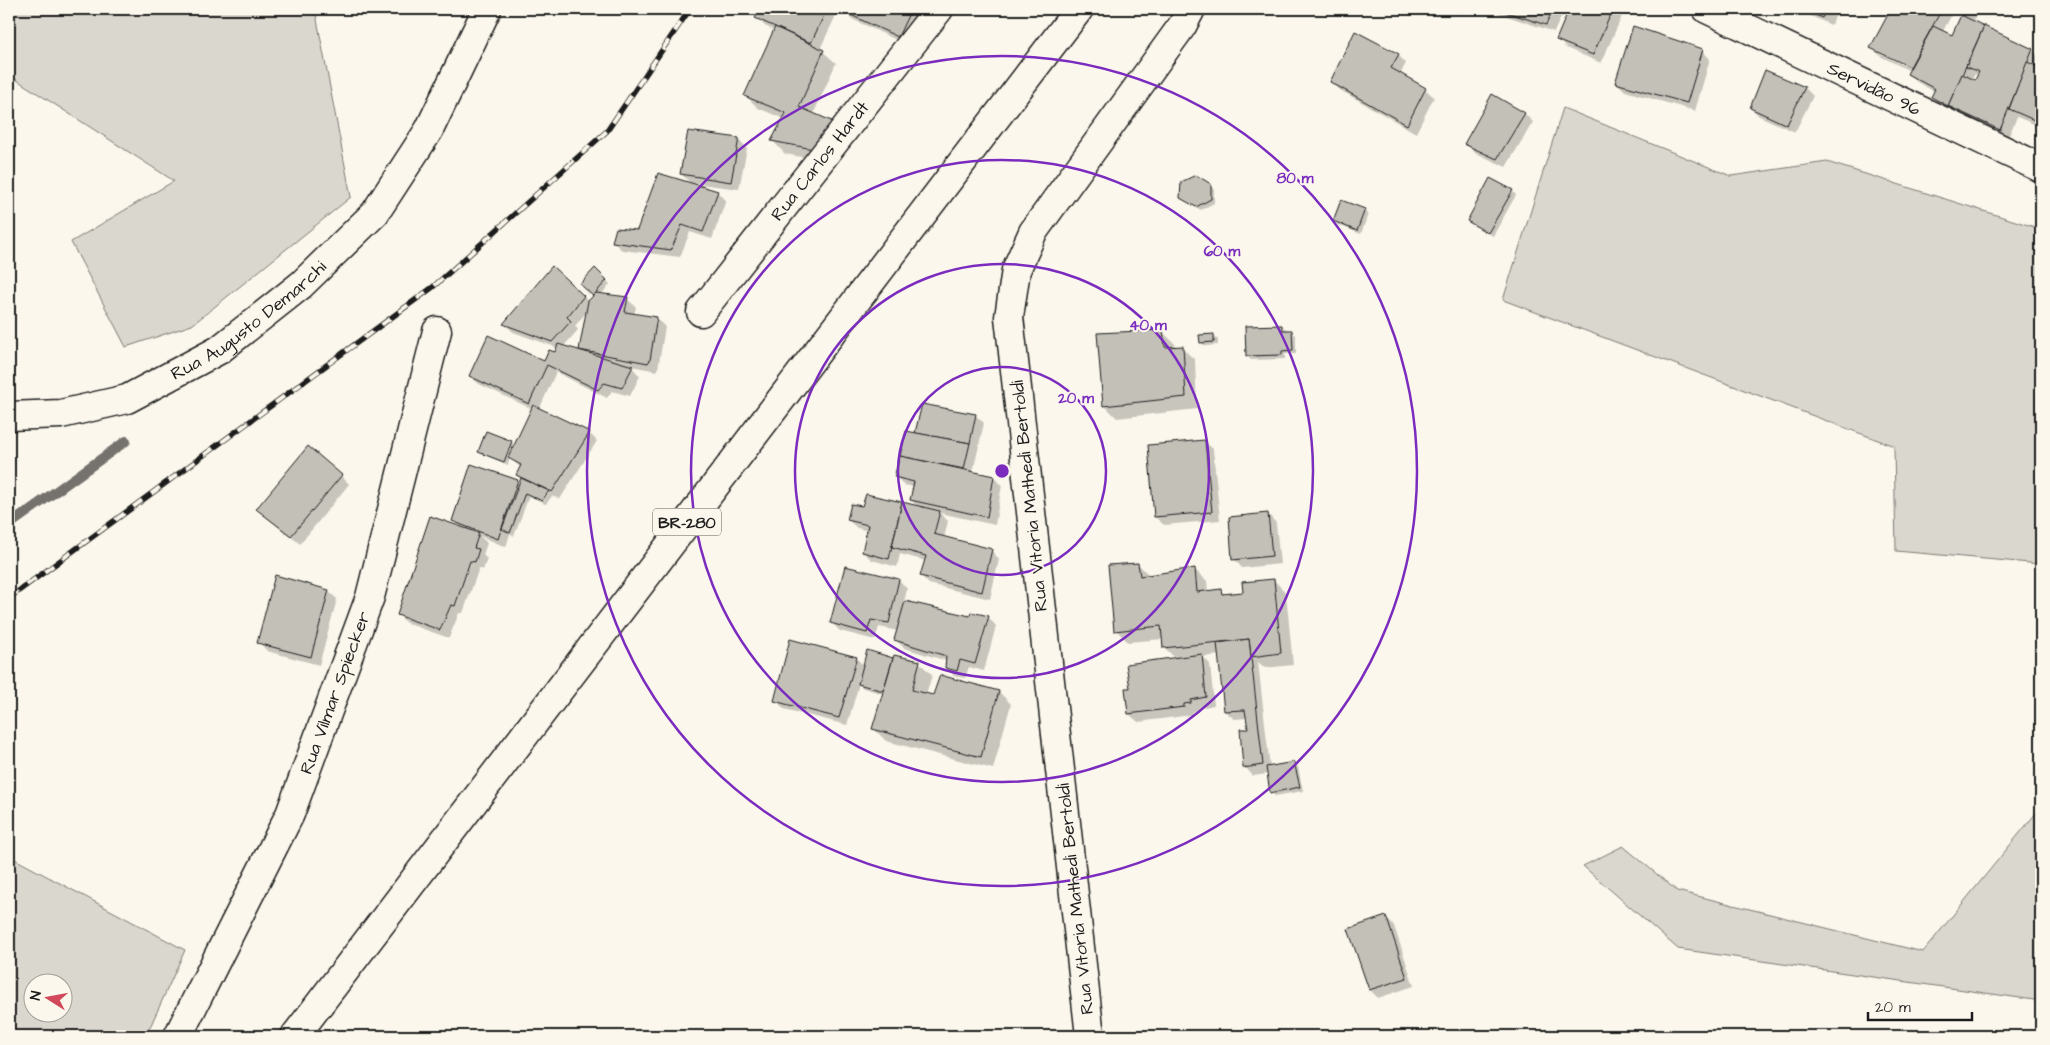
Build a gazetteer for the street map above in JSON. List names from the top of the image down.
{
  "streets": {
    "main road": [
      "Servidão 96",
      "Rua Carlos Hardt",
      "Rua Augusto Demarchi",
      "Rua Vitoria Mathedi Bertoldi",
      "BR-280",
      "Rua Vilmar Spiecker"
    ]
  },
  "scale_bar": "20 m",
  "north": "left",
  "rings": [
    "80 m",
    "60 m",
    "40 m",
    "20 m"
  ]
}
